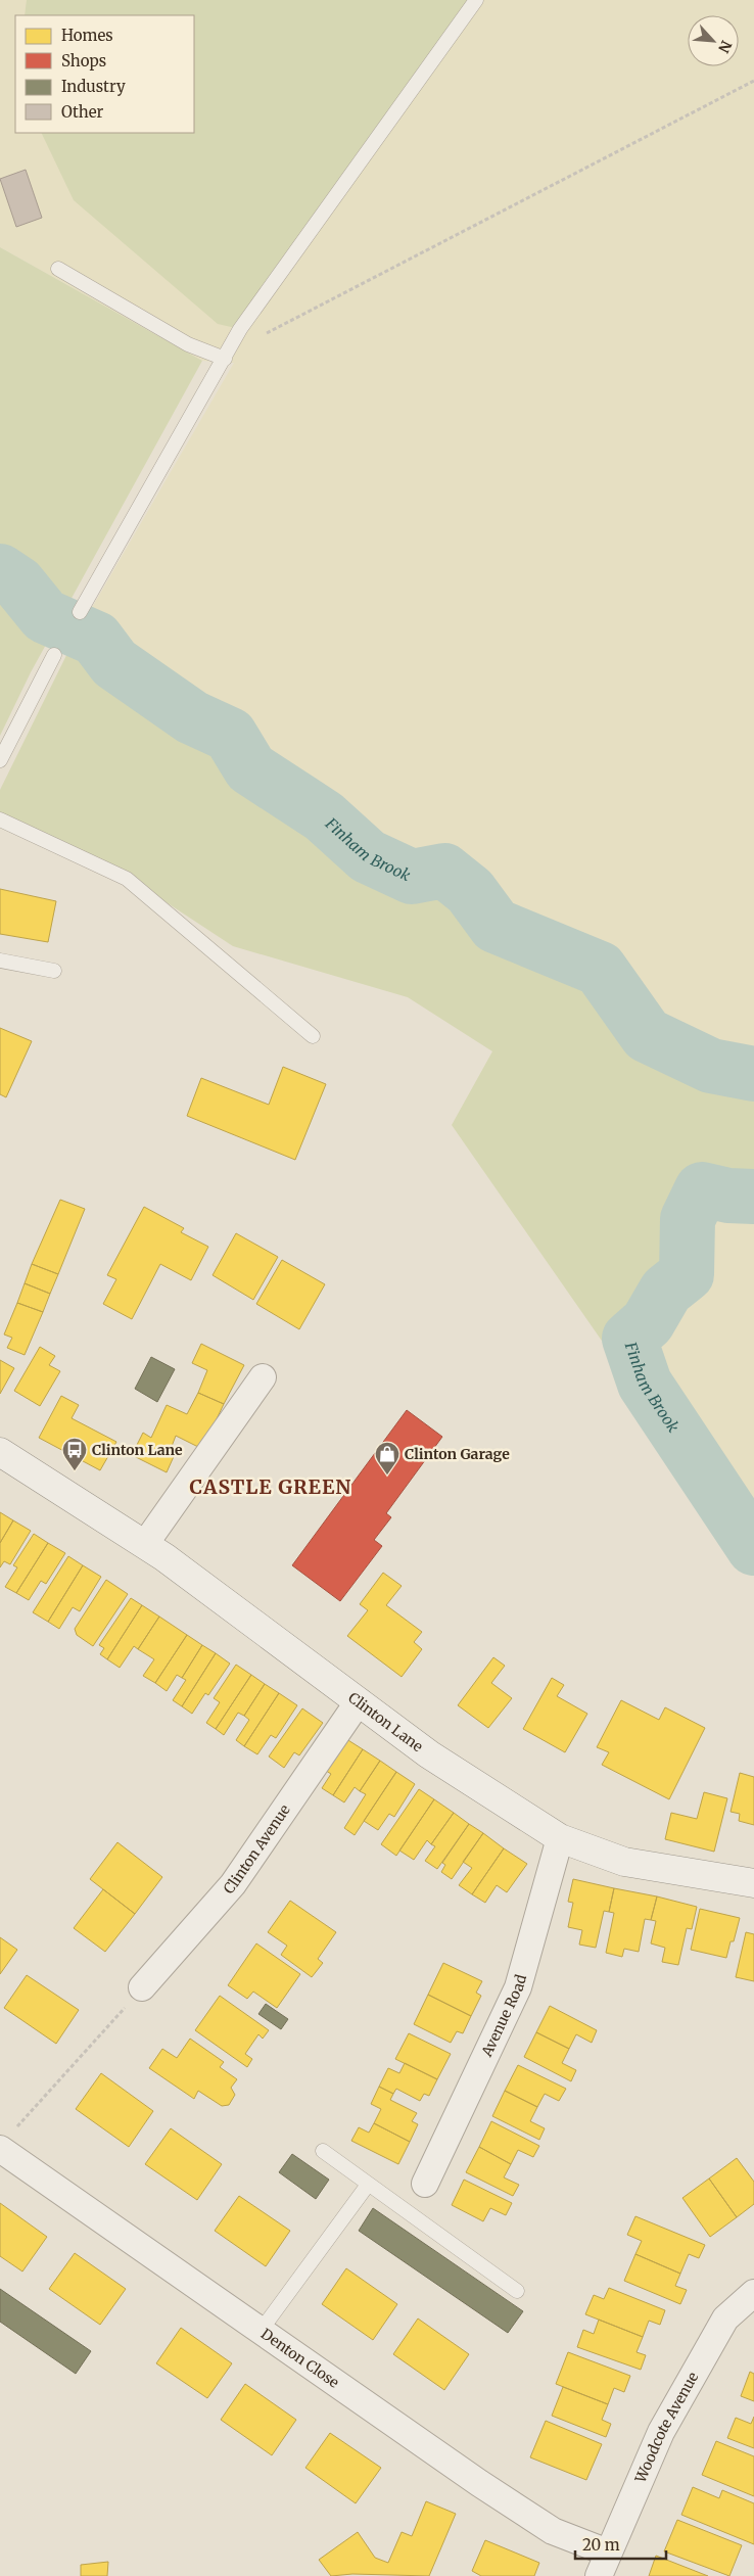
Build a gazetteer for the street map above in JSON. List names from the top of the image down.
{
  "streets": {
    "main road": ["Clinton Lane"],
    "street": [
      "Clinton Avenue",
      "Avenue Road",
      "Denton Close",
      "Woodcote Avenue"
    ]
  },
  "crossings": [
    ["Clinton Lane", "Clinton Avenue"],
    ["Clinton Lane", "Avenue Road"],
    ["Denton Close", "Woodcote Avenue"]
  ],
  "districts": ["CASTLE GREEN"],
  "water": ["Finham Brook"],
  "places": {
    "bus stop": ["Clinton Lane"],
    "shop": ["Clinton Garage"]
  },
  "legend": [
    "Homes",
    "Shops",
    "Industry",
    "Other"
  ],
  "scale_bar": "20 m",
  "north": "bottom right"
}
